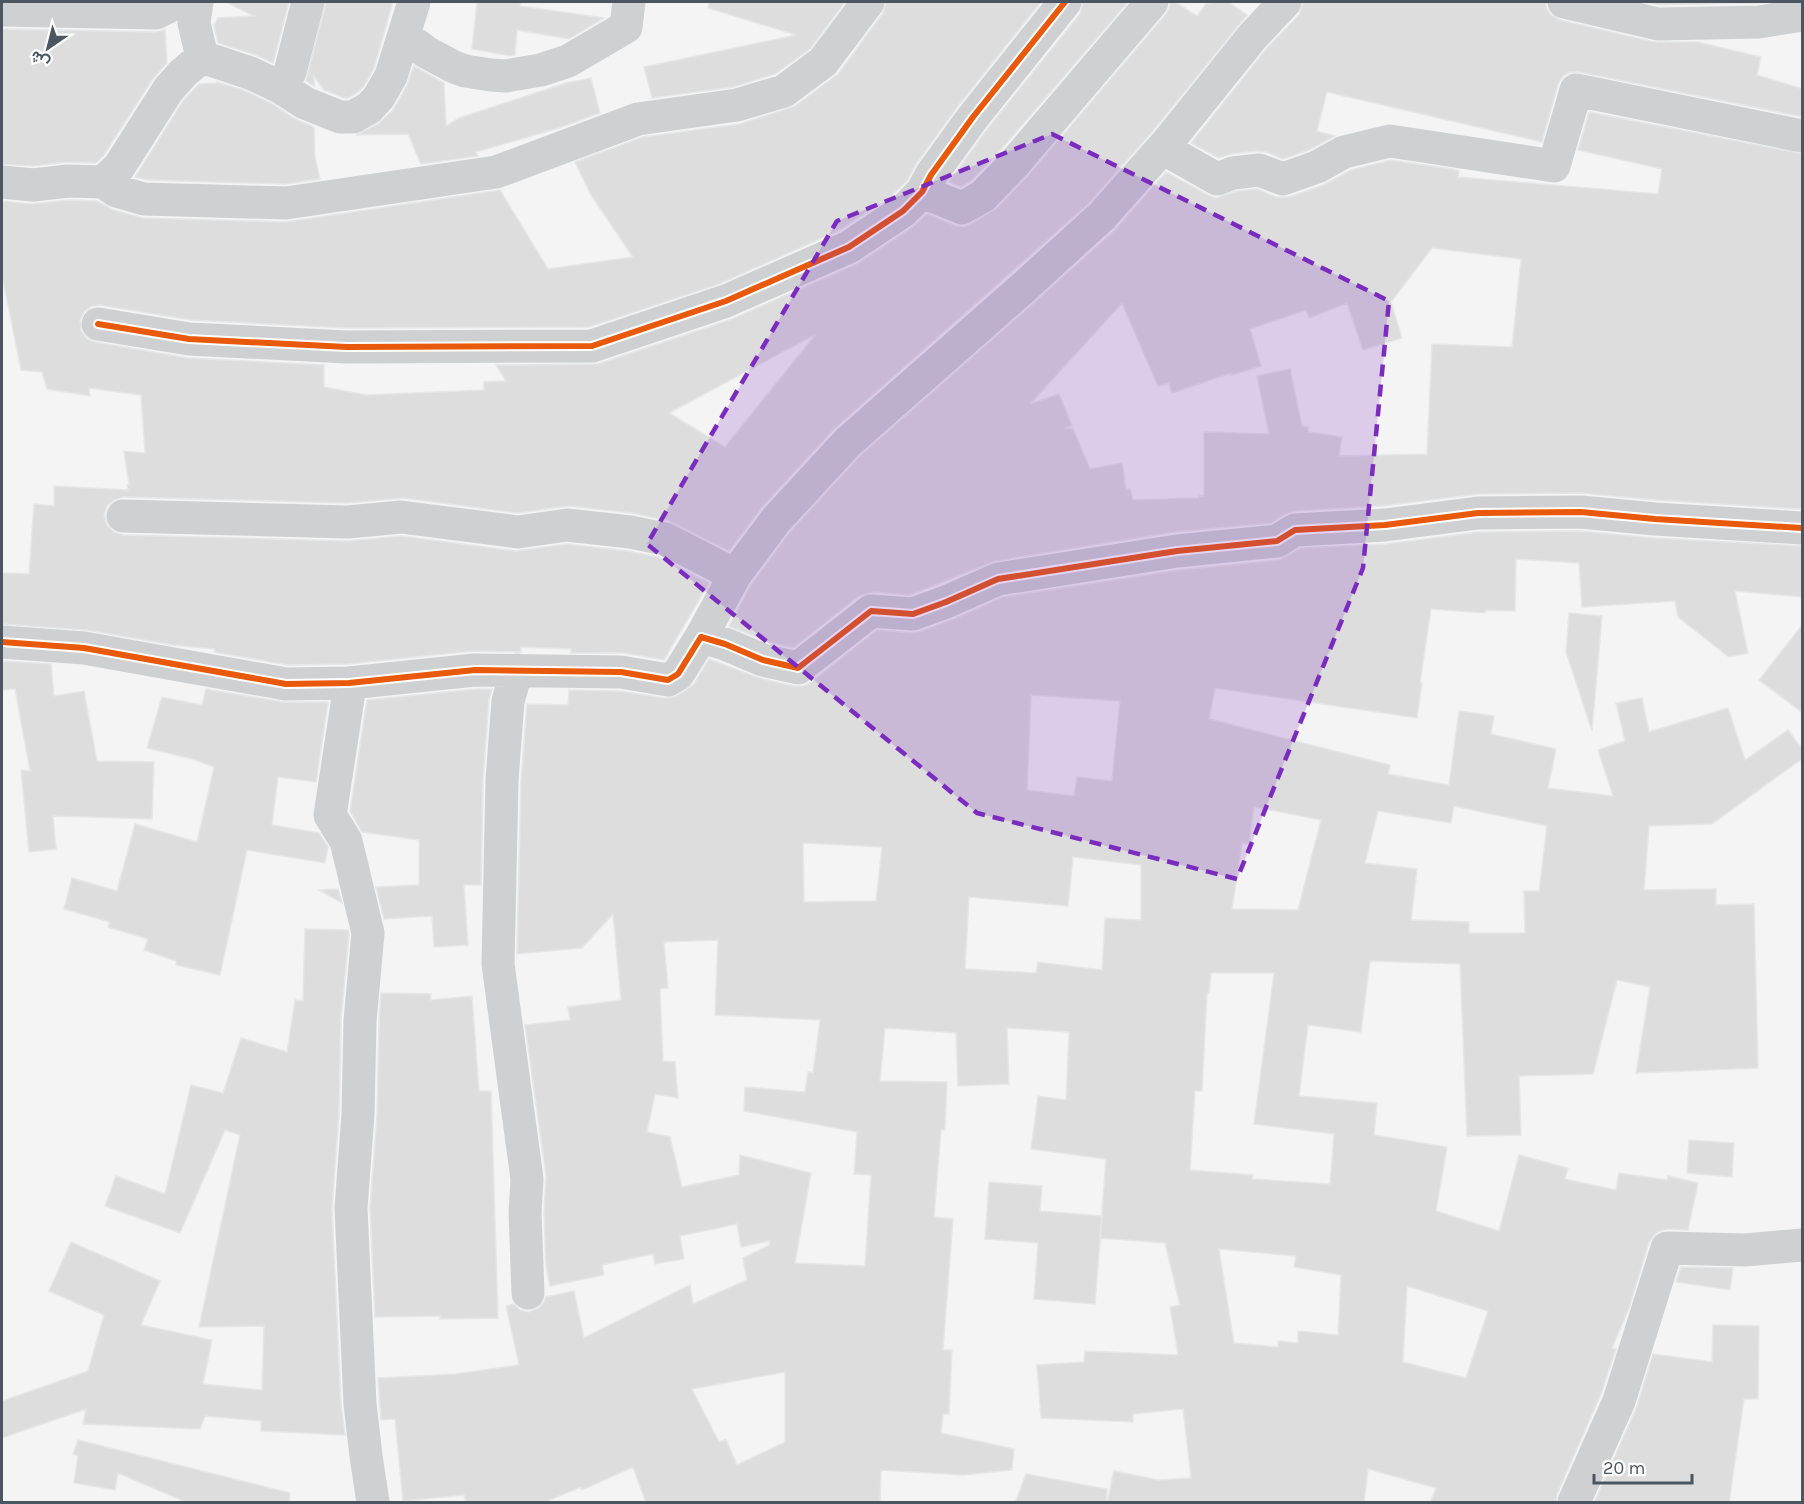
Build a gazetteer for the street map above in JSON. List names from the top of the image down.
{
  "scale_bar": "20 m",
  "north": "bottom left"
}
